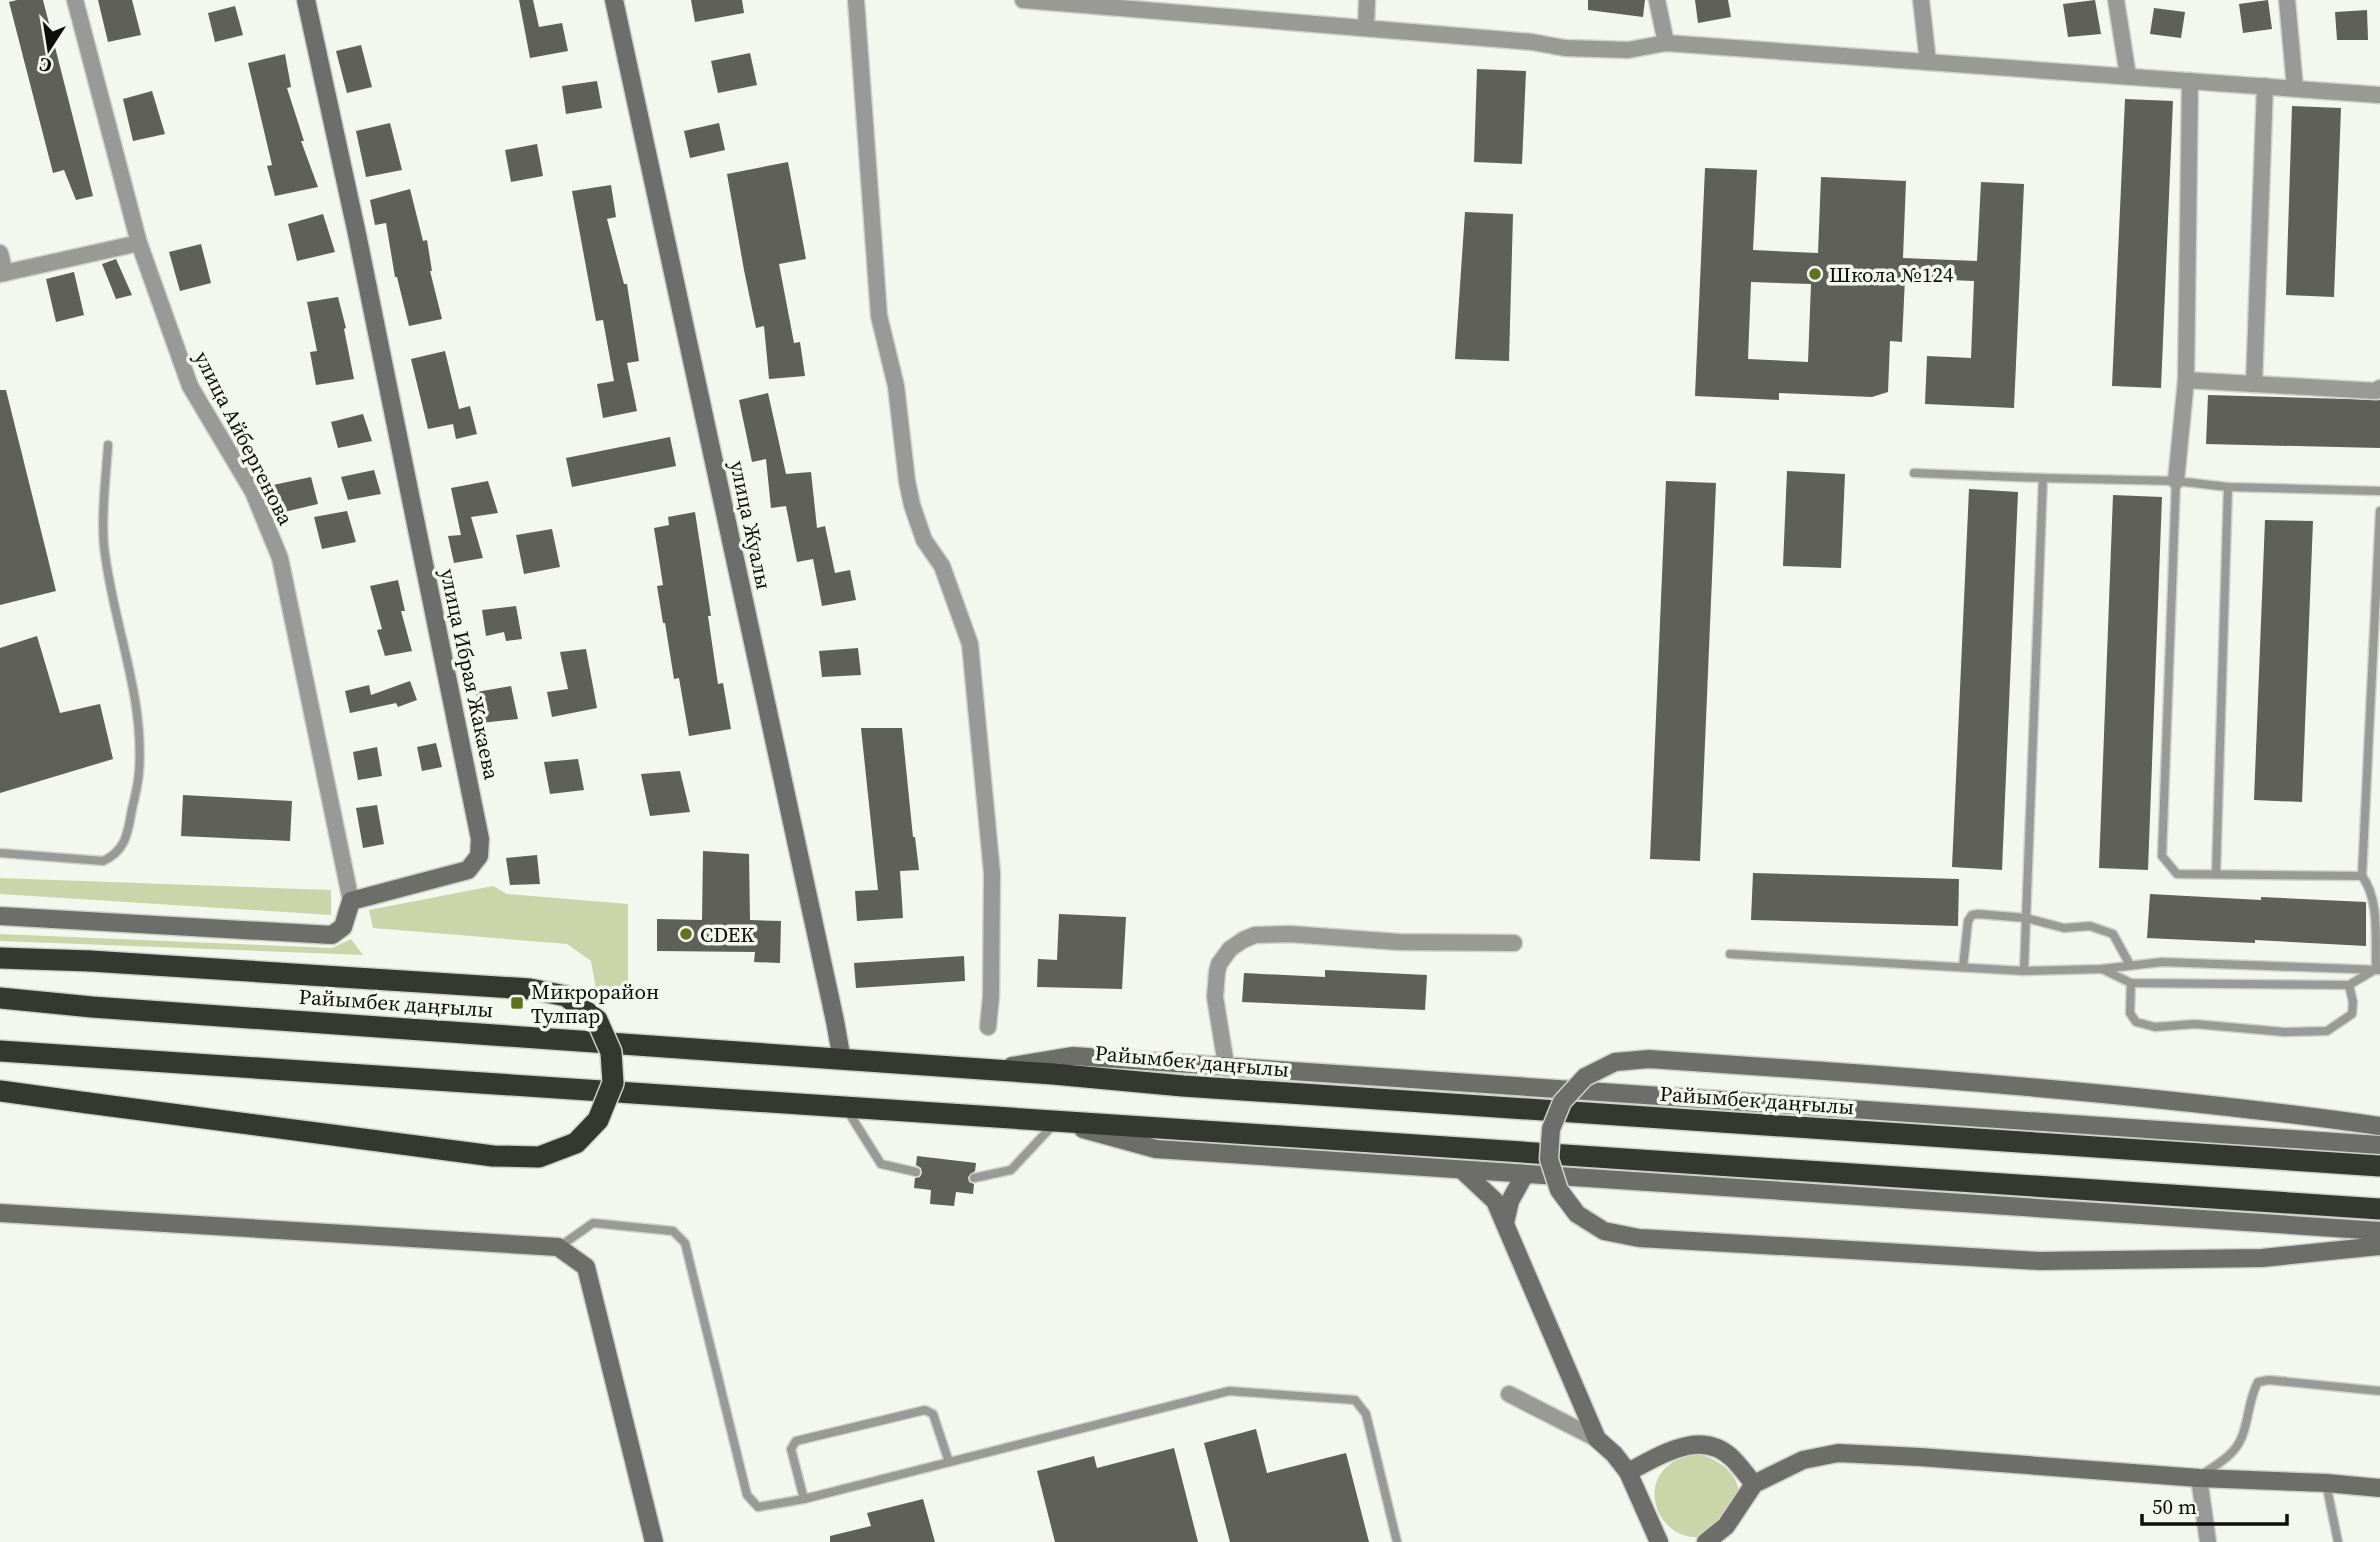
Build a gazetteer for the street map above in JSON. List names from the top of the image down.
{
  "streets": {
    "highway": ["Райымбек даңғылы"],
    "street": ["улица Айбергенова", "улица Жуалы", "улица Ибрая Жакаева"]
  },
  "crossings": [
    ["улица Айбергенова", "улица Ибрая Жакаева"],
    ["улица Жуалы", "Райымбек даңғылы"]
  ],
  "places": {
    "other": ["Школа №124", "CDEK"],
    "transit": ["Микрорайон Тулпар"]
  },
  "scale_bar": "50 m",
  "north": "bottom"
}
